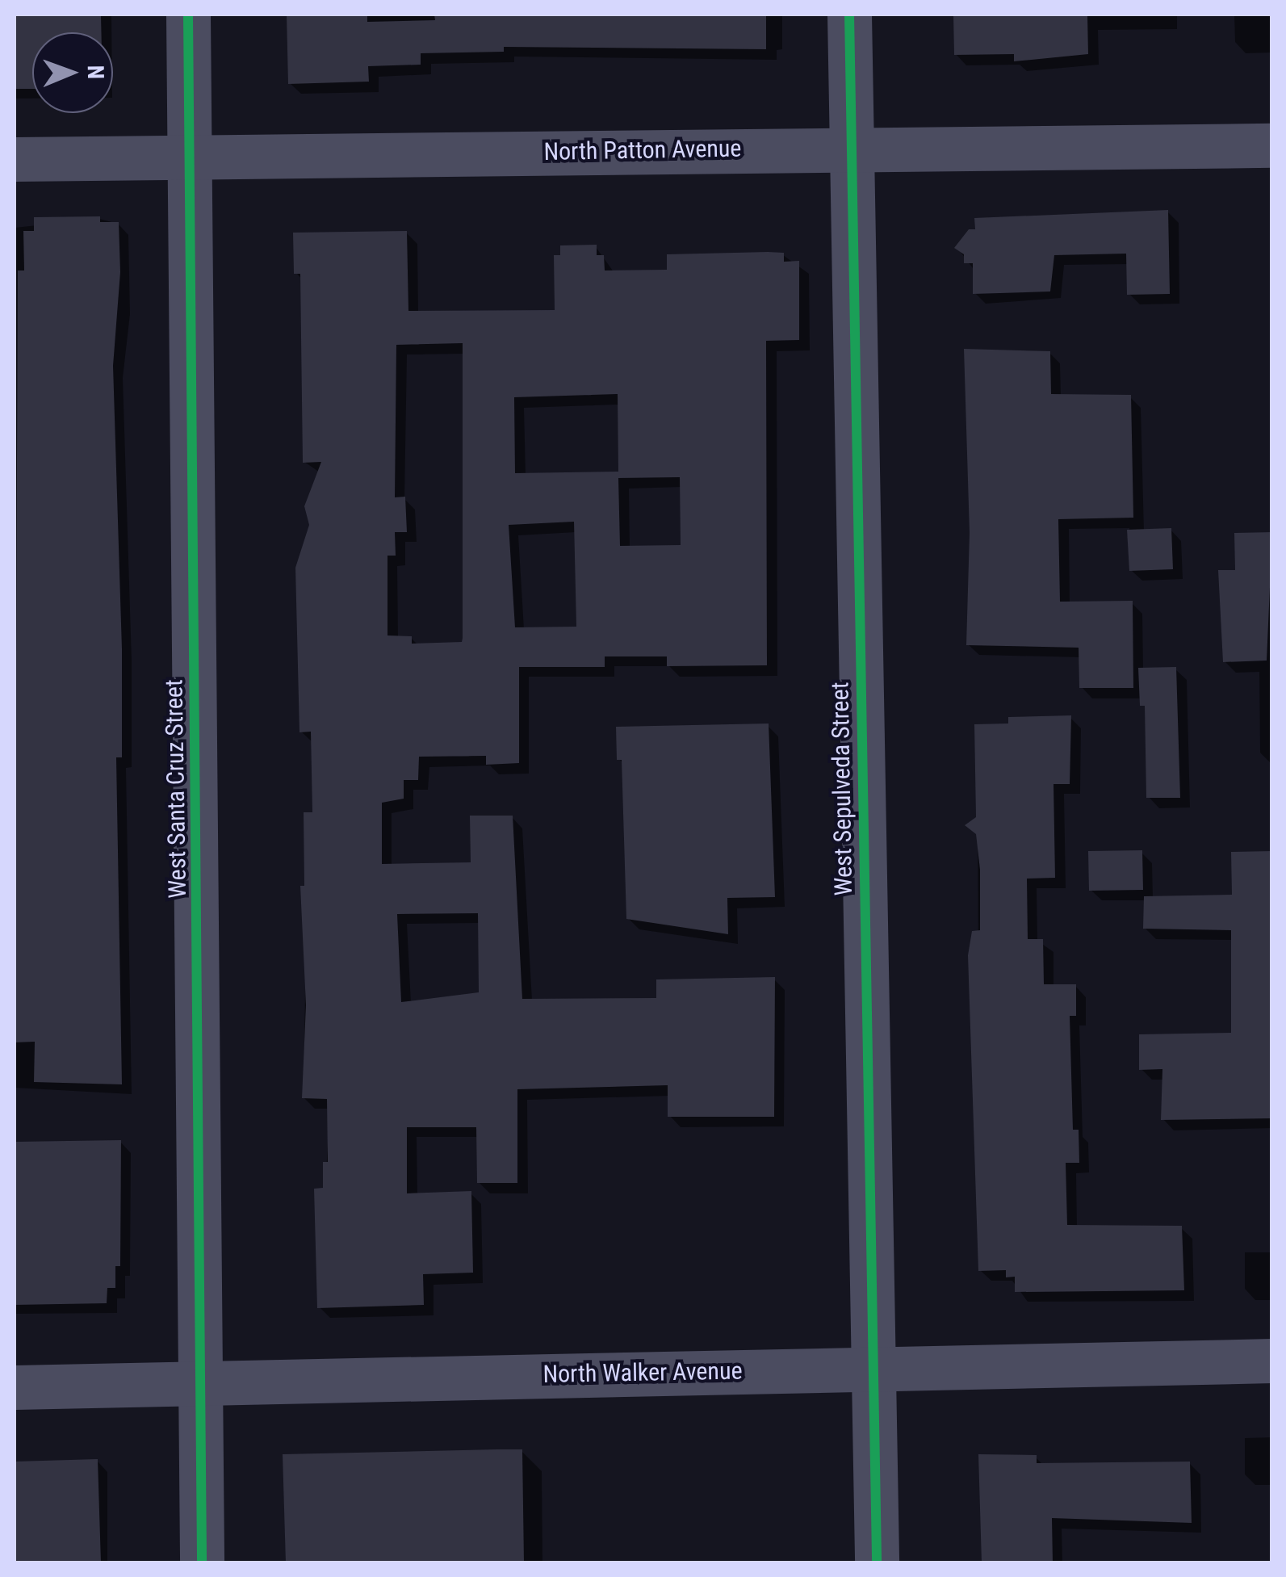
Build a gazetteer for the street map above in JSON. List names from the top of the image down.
{
  "streets": {
    "street": [
      "North Patton Avenue",
      "West Santa Cruz Street",
      "West Sepulveda Street",
      "North Walker Avenue"
    ]
  },
  "crossings": [
    ["North Patton Avenue", "West Santa Cruz Street"],
    ["North Patton Avenue", "West Sepulveda Street"],
    ["West Santa Cruz Street", "North Walker Avenue"],
    ["West Sepulveda Street", "North Walker Avenue"]
  ],
  "north": "right"
}
